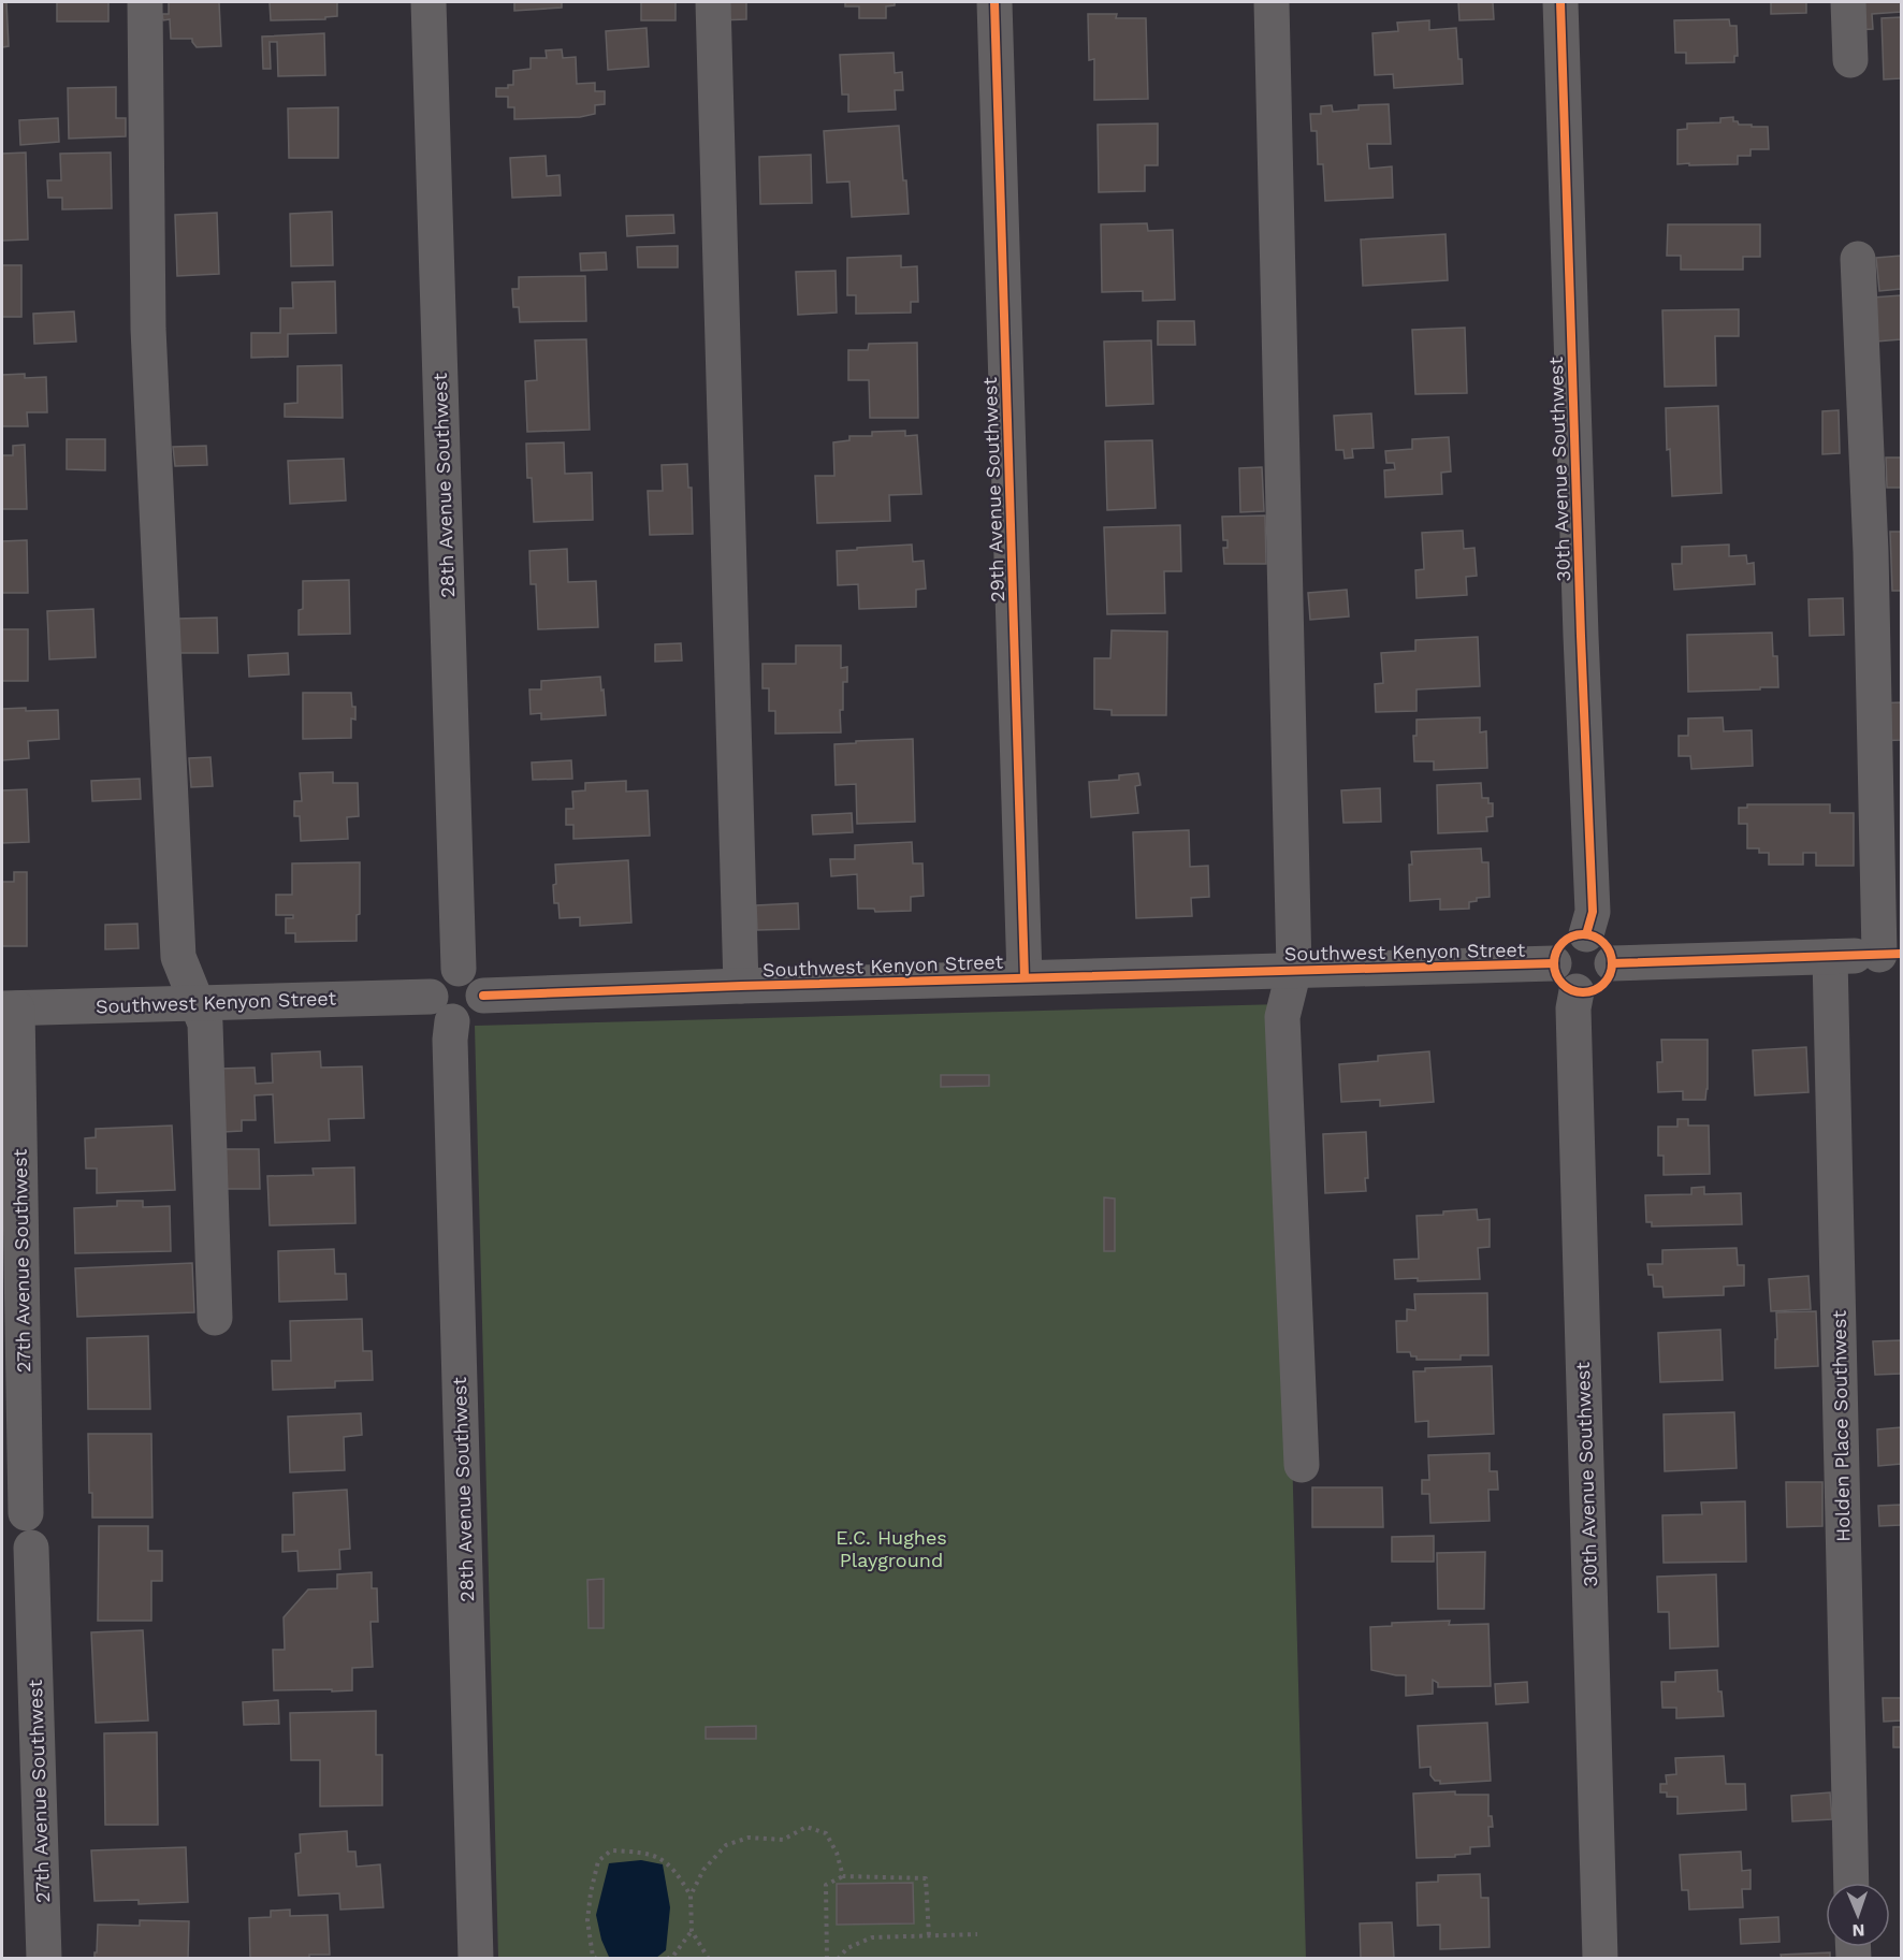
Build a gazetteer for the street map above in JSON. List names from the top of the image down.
{
  "streets": {
    "street": [
      "30th Avenue Southwest",
      "28th Avenue Southwest",
      "29th Avenue Southwest",
      "Southwest Kenyon Street",
      "27th Avenue Southwest",
      "Holden Place Southwest"
    ]
  },
  "crossings": [
    ["30th Avenue Southwest", "Southwest Kenyon Street"],
    ["28th Avenue Southwest", "Southwest Kenyon Street"],
    ["29th Avenue Southwest", "Southwest Kenyon Street"],
    ["Southwest Kenyon Street", "27th Avenue Southwest"]
  ],
  "parks": ["E.C. Hughes Playground"],
  "north": "bottom"
}
